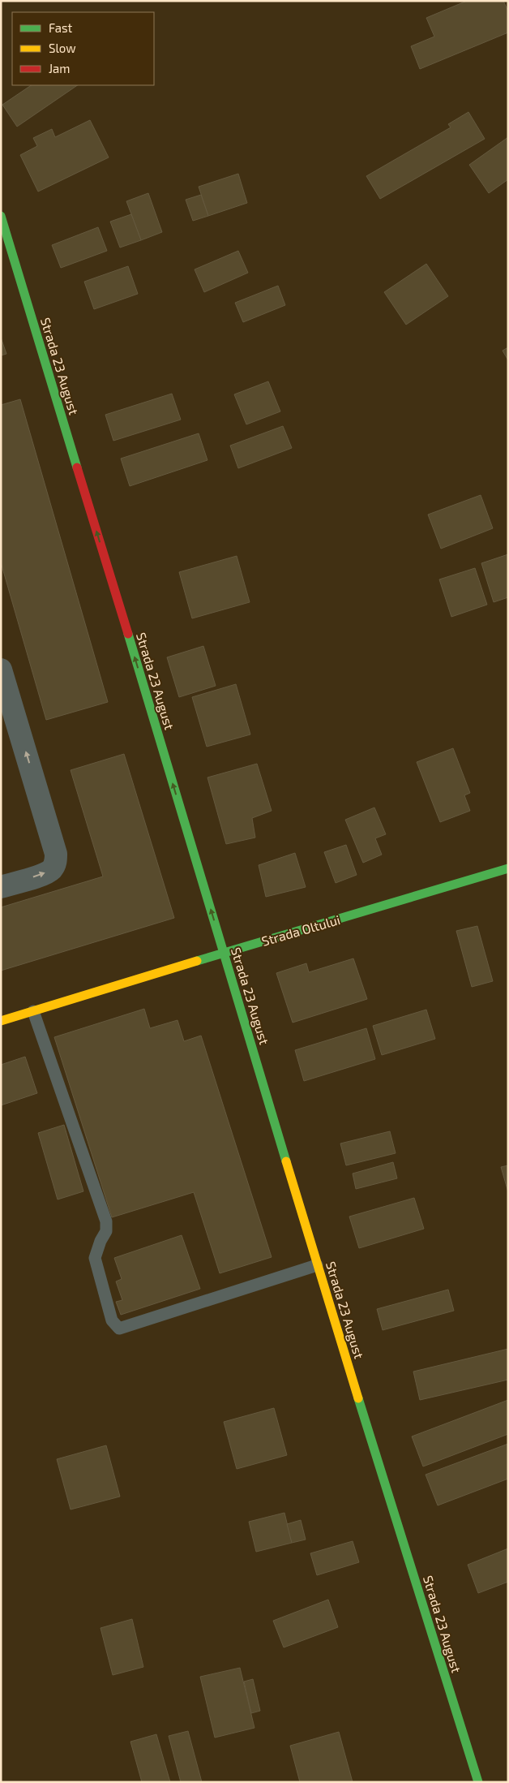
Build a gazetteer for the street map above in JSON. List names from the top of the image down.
{
  "streets": {
    "street": ["Strada 23 August", "Strada Oltului"]
  },
  "crossings": [
    ["Strada 23 August", "Strada Oltului"]
  ],
  "one_way": ["Strada 23 August"],
  "legend": ["Fast", "Slow", "Jam"]
}
